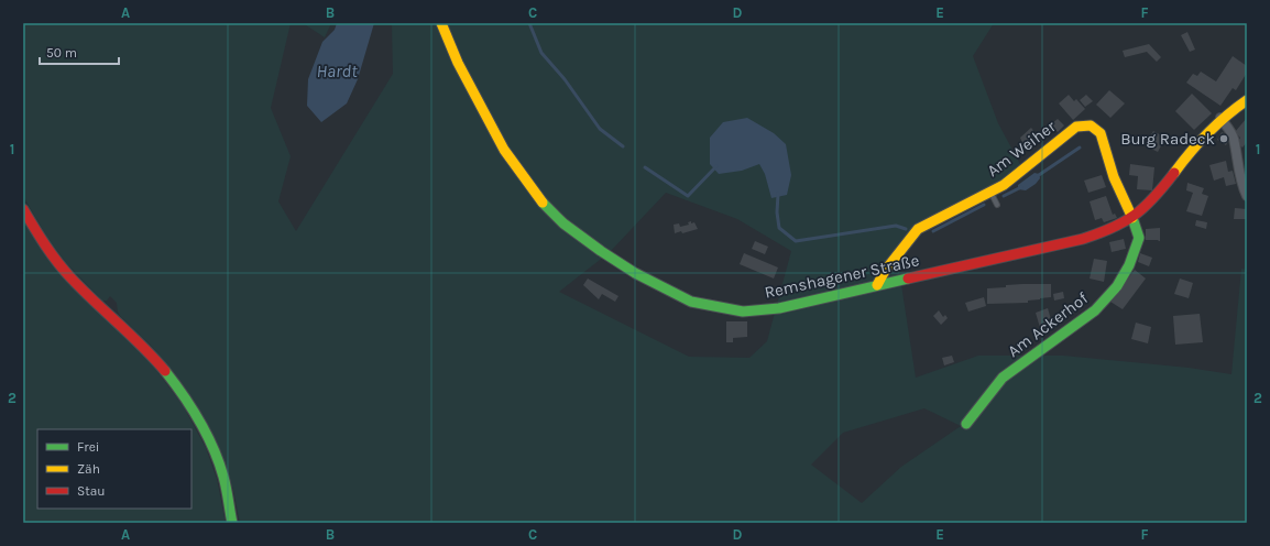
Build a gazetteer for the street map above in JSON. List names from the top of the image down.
{
  "streets": {
    "street": ["Am Weiher", "Remshagener Straße", "Am Ackerhof"]
  },
  "crossings": [
    ["Am Weiher", "Remshagener Straße"],
    ["Am Weiher", "Am Ackerhof"],
    ["Remshagener Straße", "Am Ackerhof"]
  ],
  "water": ["Hardt"],
  "places": ["Burg Radeck"],
  "legend": ["Frei", "Zäh", "Stau"],
  "scale_bar": "50 m",
  "grid": {
    "columns": [
      "A",
      "B",
      "C",
      "D",
      "E",
      "F"
    ],
    "rows": ["1", "2"]
  }
}
